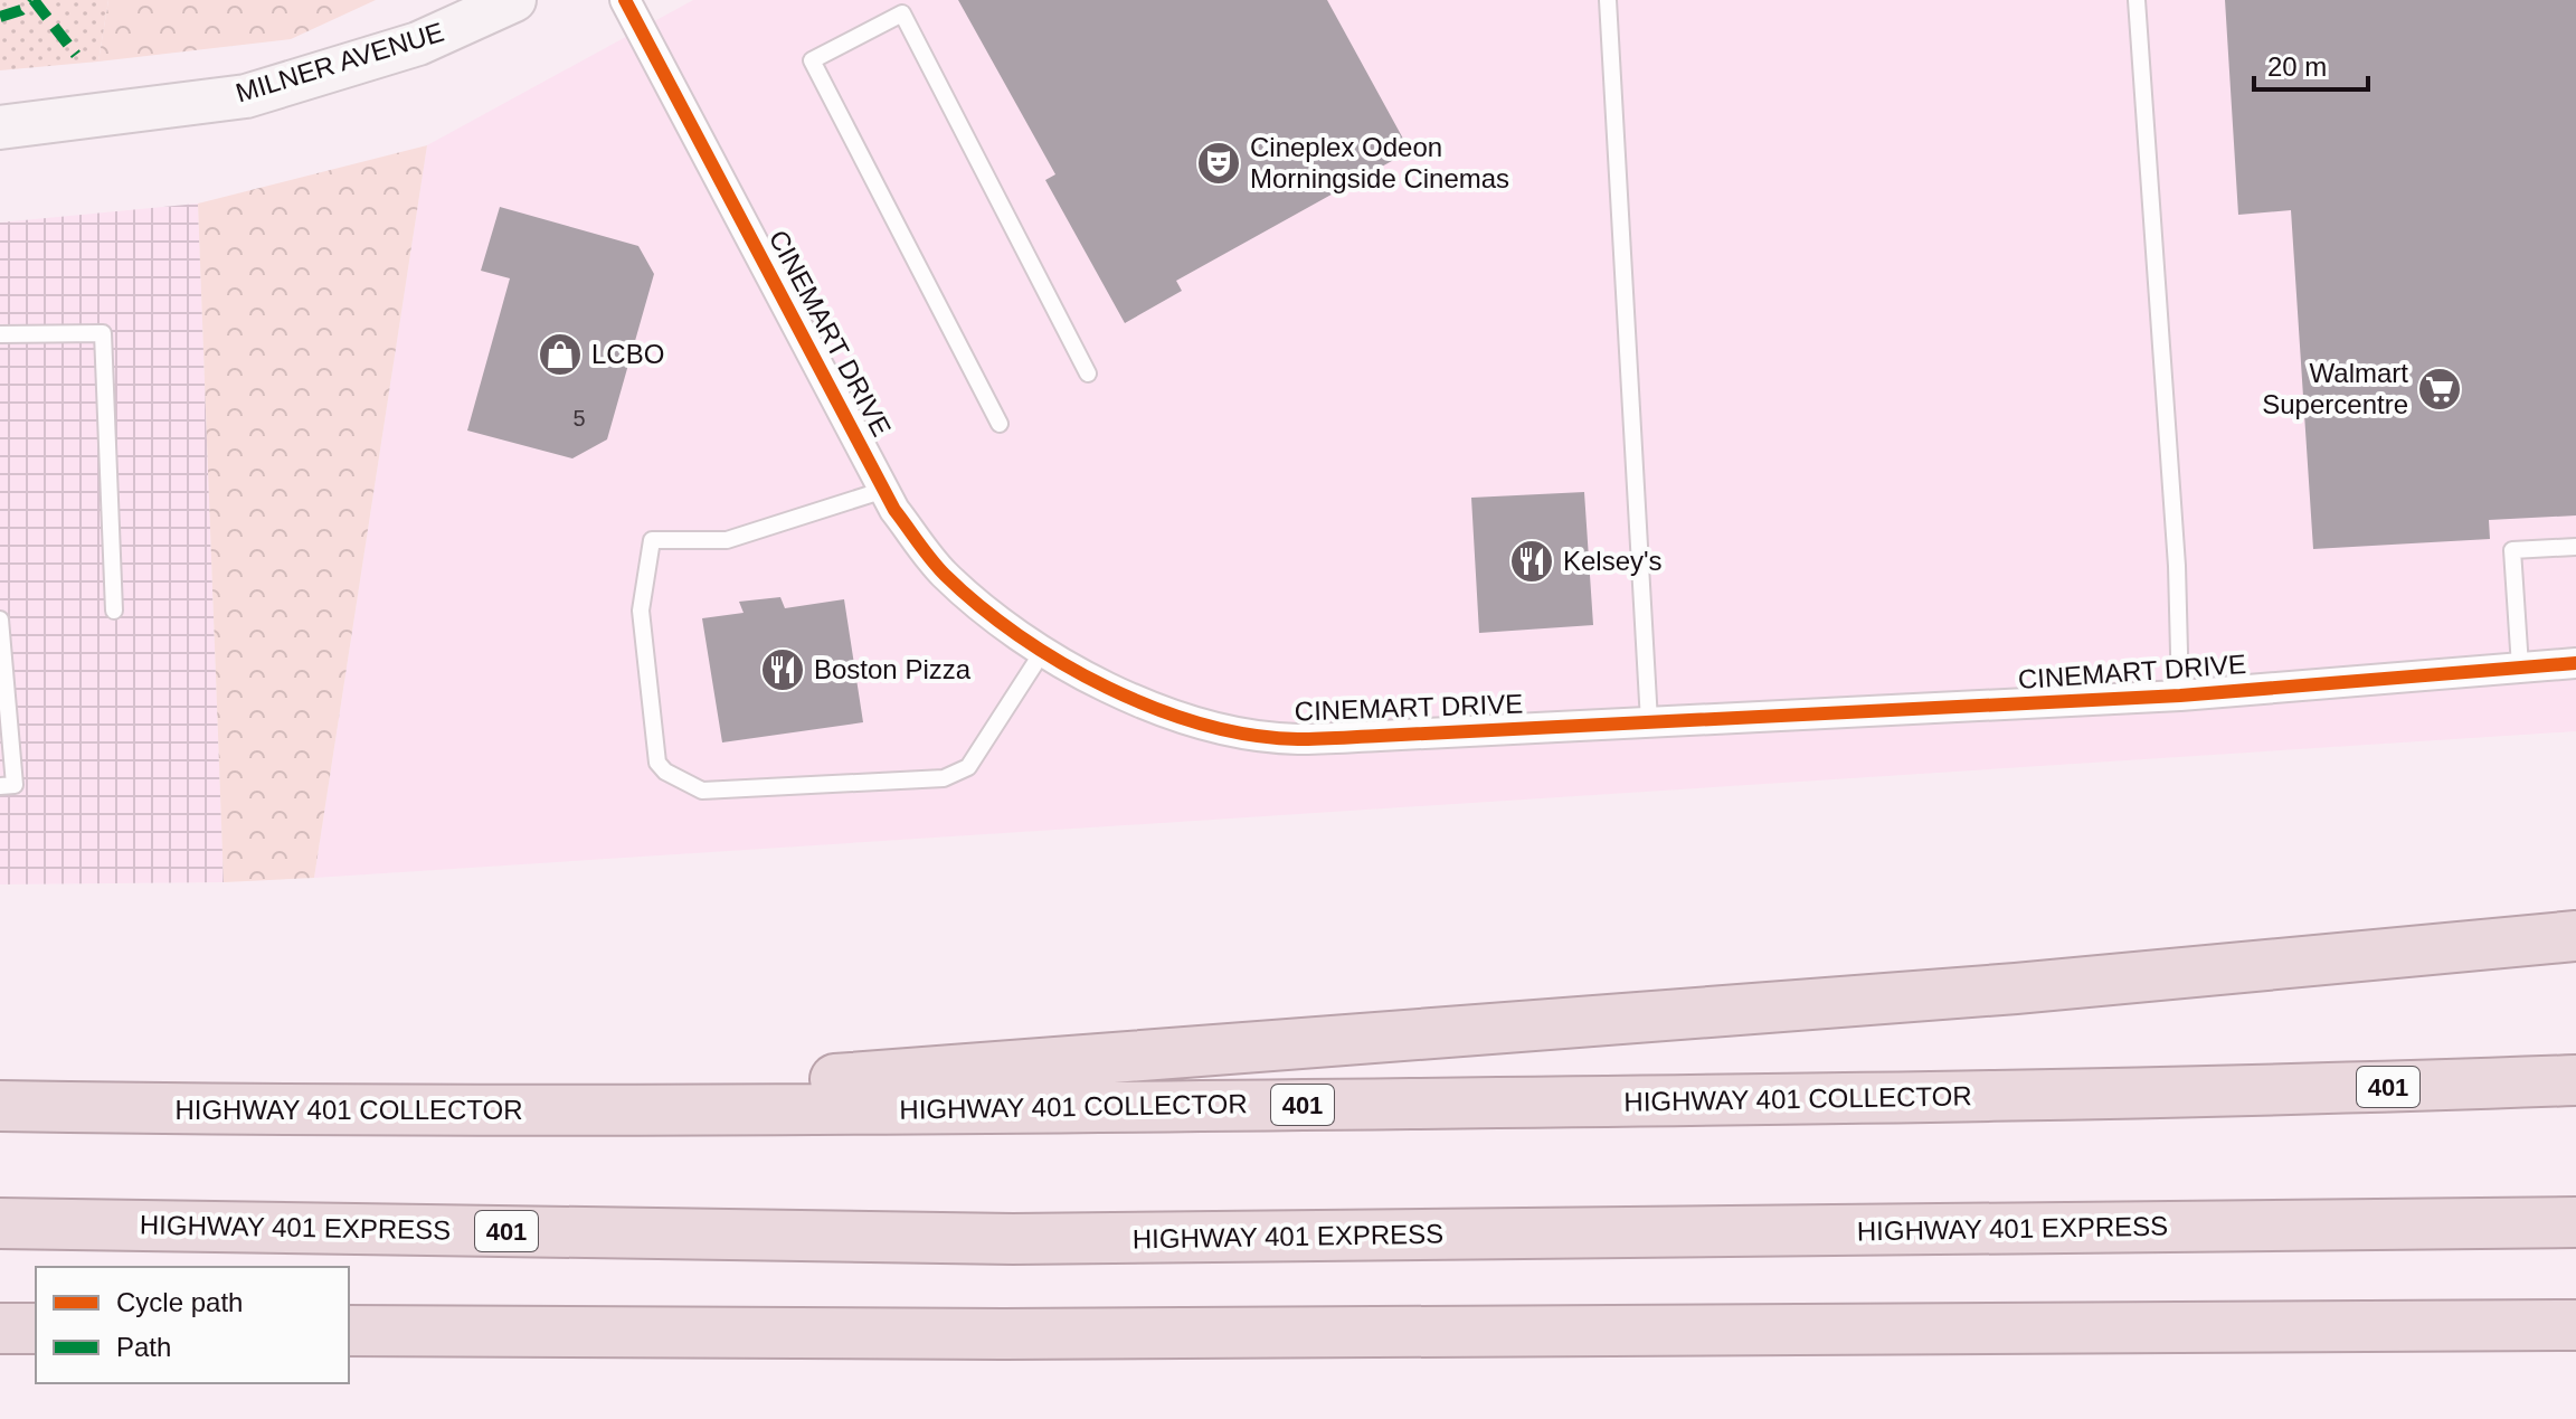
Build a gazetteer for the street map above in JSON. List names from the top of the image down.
{
  "streets": {
    "highway": ["401", "HIGHWAY 401 COLLECTOR", "HIGHWAY 401 EXPRESS"],
    "main road": ["MILNER AVENUE"],
    "street": ["CINEMART DRIVE"]
  },
  "places": {
    "theatre": ["Cineplex Odeon Morningside Cinemas"],
    "shop": ["LCBO"],
    "supermarket": ["Walmart Supercentre"],
    "restaurant": ["Kelsey's", "Boston Pizza"]
  },
  "house_numbers": ["5"],
  "legend": ["Cycle path", "Path"],
  "scale_bar": "20 m"
}
